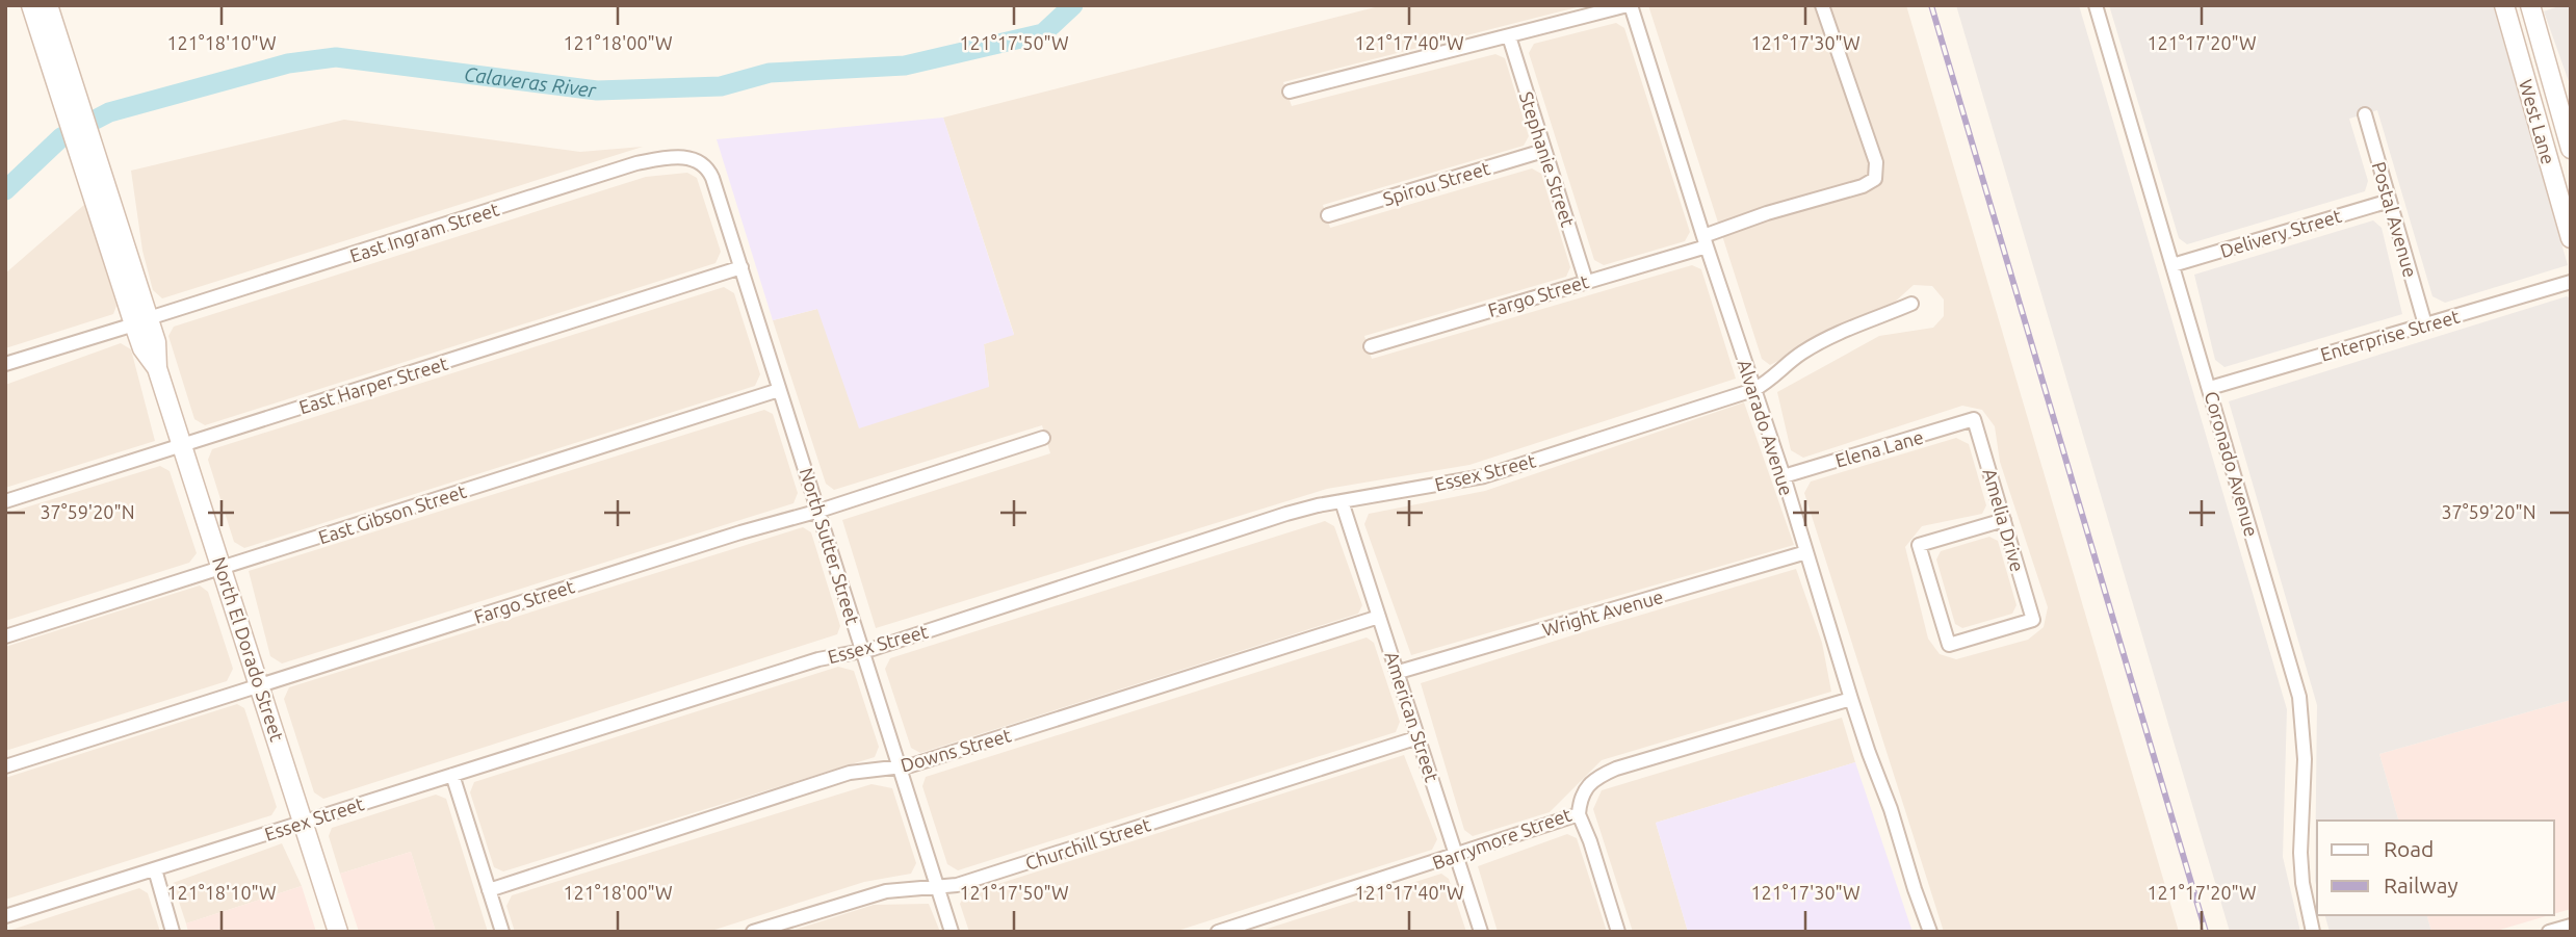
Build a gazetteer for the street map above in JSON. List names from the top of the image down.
{
  "streets": {
    "main road": ["West Lane", "North El Dorado Street"],
    "street": [
      "Stephanie Street",
      "Spirou Street",
      "Postal Avenue",
      "East Ingram Street",
      "Delivery Street",
      "Fargo Street",
      "Enterprise Street",
      "East Harper Street",
      "Alvarado Avenue",
      "Elena Lane",
      "Coronado Avenue",
      "Essex Street",
      "East Gibson Street",
      "Amelia Drive",
      "North Sutter Street",
      "Wright Avenue",
      "American Street",
      "Downs Street",
      "Barrymore Street",
      "Churchill Street"
    ]
  },
  "crossings": [
    ["Stephanie Street", "Spirou Street"],
    ["Stephanie Street", "Fargo Street"],
    ["Postal Avenue", "Delivery Street"],
    ["Postal Avenue", "Enterprise Street"],
    ["East Ingram Street", "North Sutter Street"],
    ["East Ingram Street", "North El Dorado Street"],
    ["Delivery Street", "Coronado Avenue"],
    ["Fargo Street", "Alvarado Avenue"],
    ["Fargo Street", "North Sutter Street"],
    ["Fargo Street", "North El Dorado Street"],
    ["Enterprise Street", "Coronado Avenue"],
    ["East Harper Street", "North Sutter Street"],
    ["East Harper Street", "North El Dorado Street"],
    ["Alvarado Avenue", "Elena Lane"],
    ["Alvarado Avenue", "Essex Street"],
    ["Alvarado Avenue", "Wright Avenue"],
    ["Alvarado Avenue", "Barrymore Street"],
    ["Elena Lane", "Amelia Drive"],
    ["Essex Street", "North Sutter Street"],
    ["Essex Street", "North El Dorado Street"],
    ["Essex Street", "American Street"],
    ["East Gibson Street", "North Sutter Street"],
    ["East Gibson Street", "North El Dorado Street"],
    ["North Sutter Street", "Downs Street"],
    ["North Sutter Street", "Churchill Street"],
    ["Wright Avenue", "American Street"],
    ["American Street", "Downs Street"],
    ["American Street", "Barrymore Street"],
    ["American Street", "Churchill Street"]
  ],
  "water": ["Calaveras River"],
  "legend": ["Road", "Railway"],
  "coordinates": [
    "121°18'10\"W",
    "121°18'00\"W",
    "121°17'50\"W",
    "121°17'40\"W",
    "121°17'30\"W",
    "121°17'20\"W",
    "37°59'20\"N"
  ]
}
